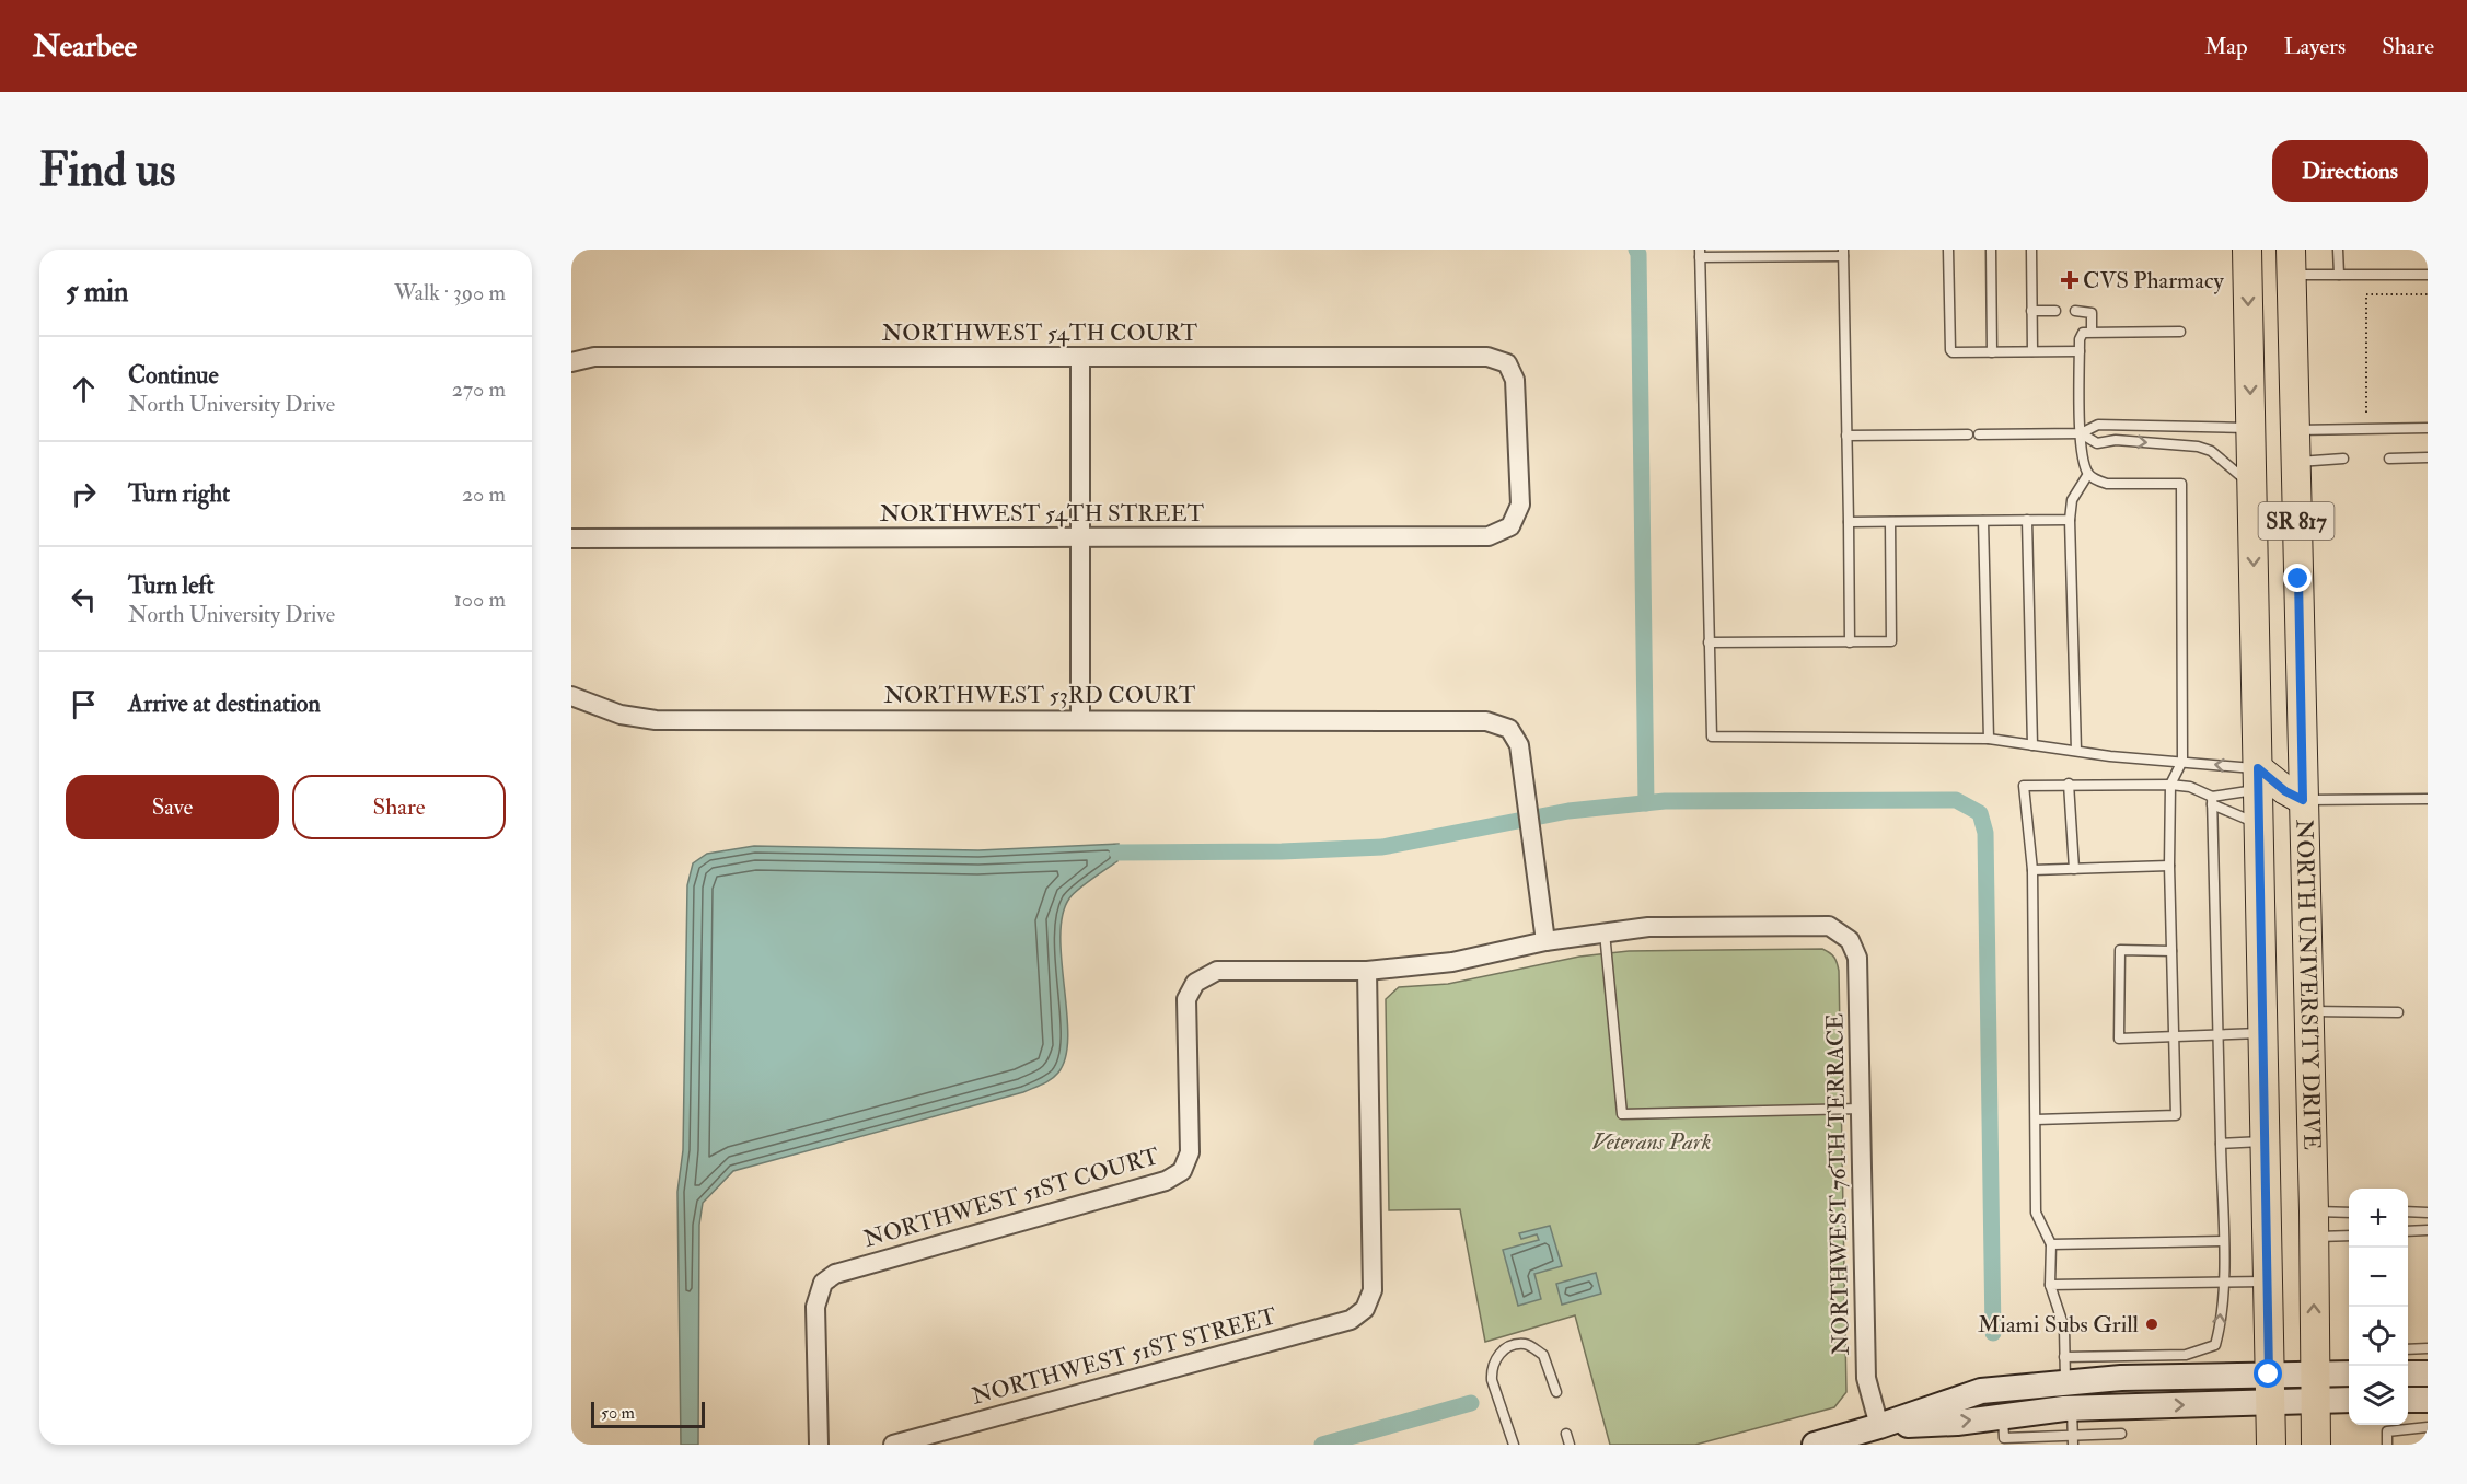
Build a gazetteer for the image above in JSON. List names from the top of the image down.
{
  "streets": {
    "main road": ["SR 817", "NORTH UNIVERSITY DRIVE"],
    "street": [
      "NORTHWEST 54TH COURT",
      "NORTHWEST 54TH STREET",
      "NORTHWEST 53RD COURT",
      "NORTHWEST 76TH TERRACE",
      "NORTHWEST 51ST COURT",
      "NORTHWEST 51ST STREET"
    ]
  },
  "crossings": [
    ["NORTHWEST 54TH COURT", "NORTHWEST 54TH STREET"],
    ["NORTHWEST 51ST COURT", "NORTHWEST 51ST STREET"]
  ],
  "parks": ["Veterans Park"],
  "places": {
    "health": ["CVS Pharmacy"],
    "other": ["Miami Subs Grill"]
  },
  "scale_bar": "50 m",
  "page": {
    "header": "Nearbee",
    "nav": ["Map", "Layers", "Share"],
    "buttons": [
      "Directions",
      ["Save", "Share"]
    ],
    "title": "Find us",
    "heading": ["5 min", "Walk · 390 m"],
    "list": [
      ["Continue", "North University Drive", "270 m"],
      ["Turn right", "20 m"],
      ["Turn left", "North University Drive", "100 m"],
      "Arrive at destination"
    ],
    "map_buttons": ["+", "−"],
    "scale": "50 m"
  }
}
